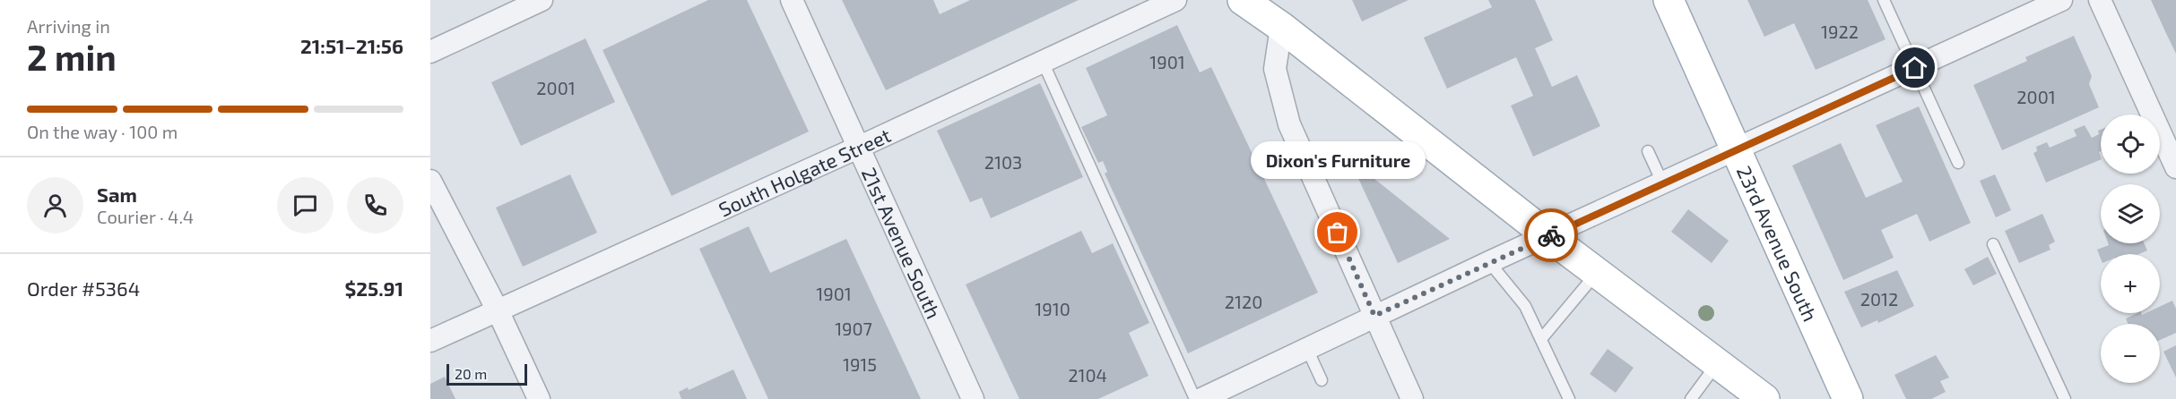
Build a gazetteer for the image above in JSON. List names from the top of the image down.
{
  "streets": {
    "main road": ["23rd Avenue South"],
    "street": ["South Holgate Street", "21st Avenue South"]
  },
  "crossings": [
    ["South Holgate Street", "21st Avenue South"]
  ],
  "places": ["Dixon's Furniture"],
  "house_numbers": [
    "1922",
    "1901",
    "2001",
    "2001",
    "2103",
    "1901",
    "2012",
    "2120",
    "1910",
    "1907",
    "1915",
    "2104"
  ],
  "scale_bar": "20 m",
  "page": {
    "heading": ["2 min", "Arriving in", "21:51–21:56"],
    "panel": [
      "Sam",
      "Courier · 4.4",
      "Order #5364",
      "$25.91"
    ],
    "bar": "On the way · 100 m",
    "map_buttons": ["+", "−"],
    "bubble": "Dixon's Furniture",
    "scale": "20 m"
  }
}
